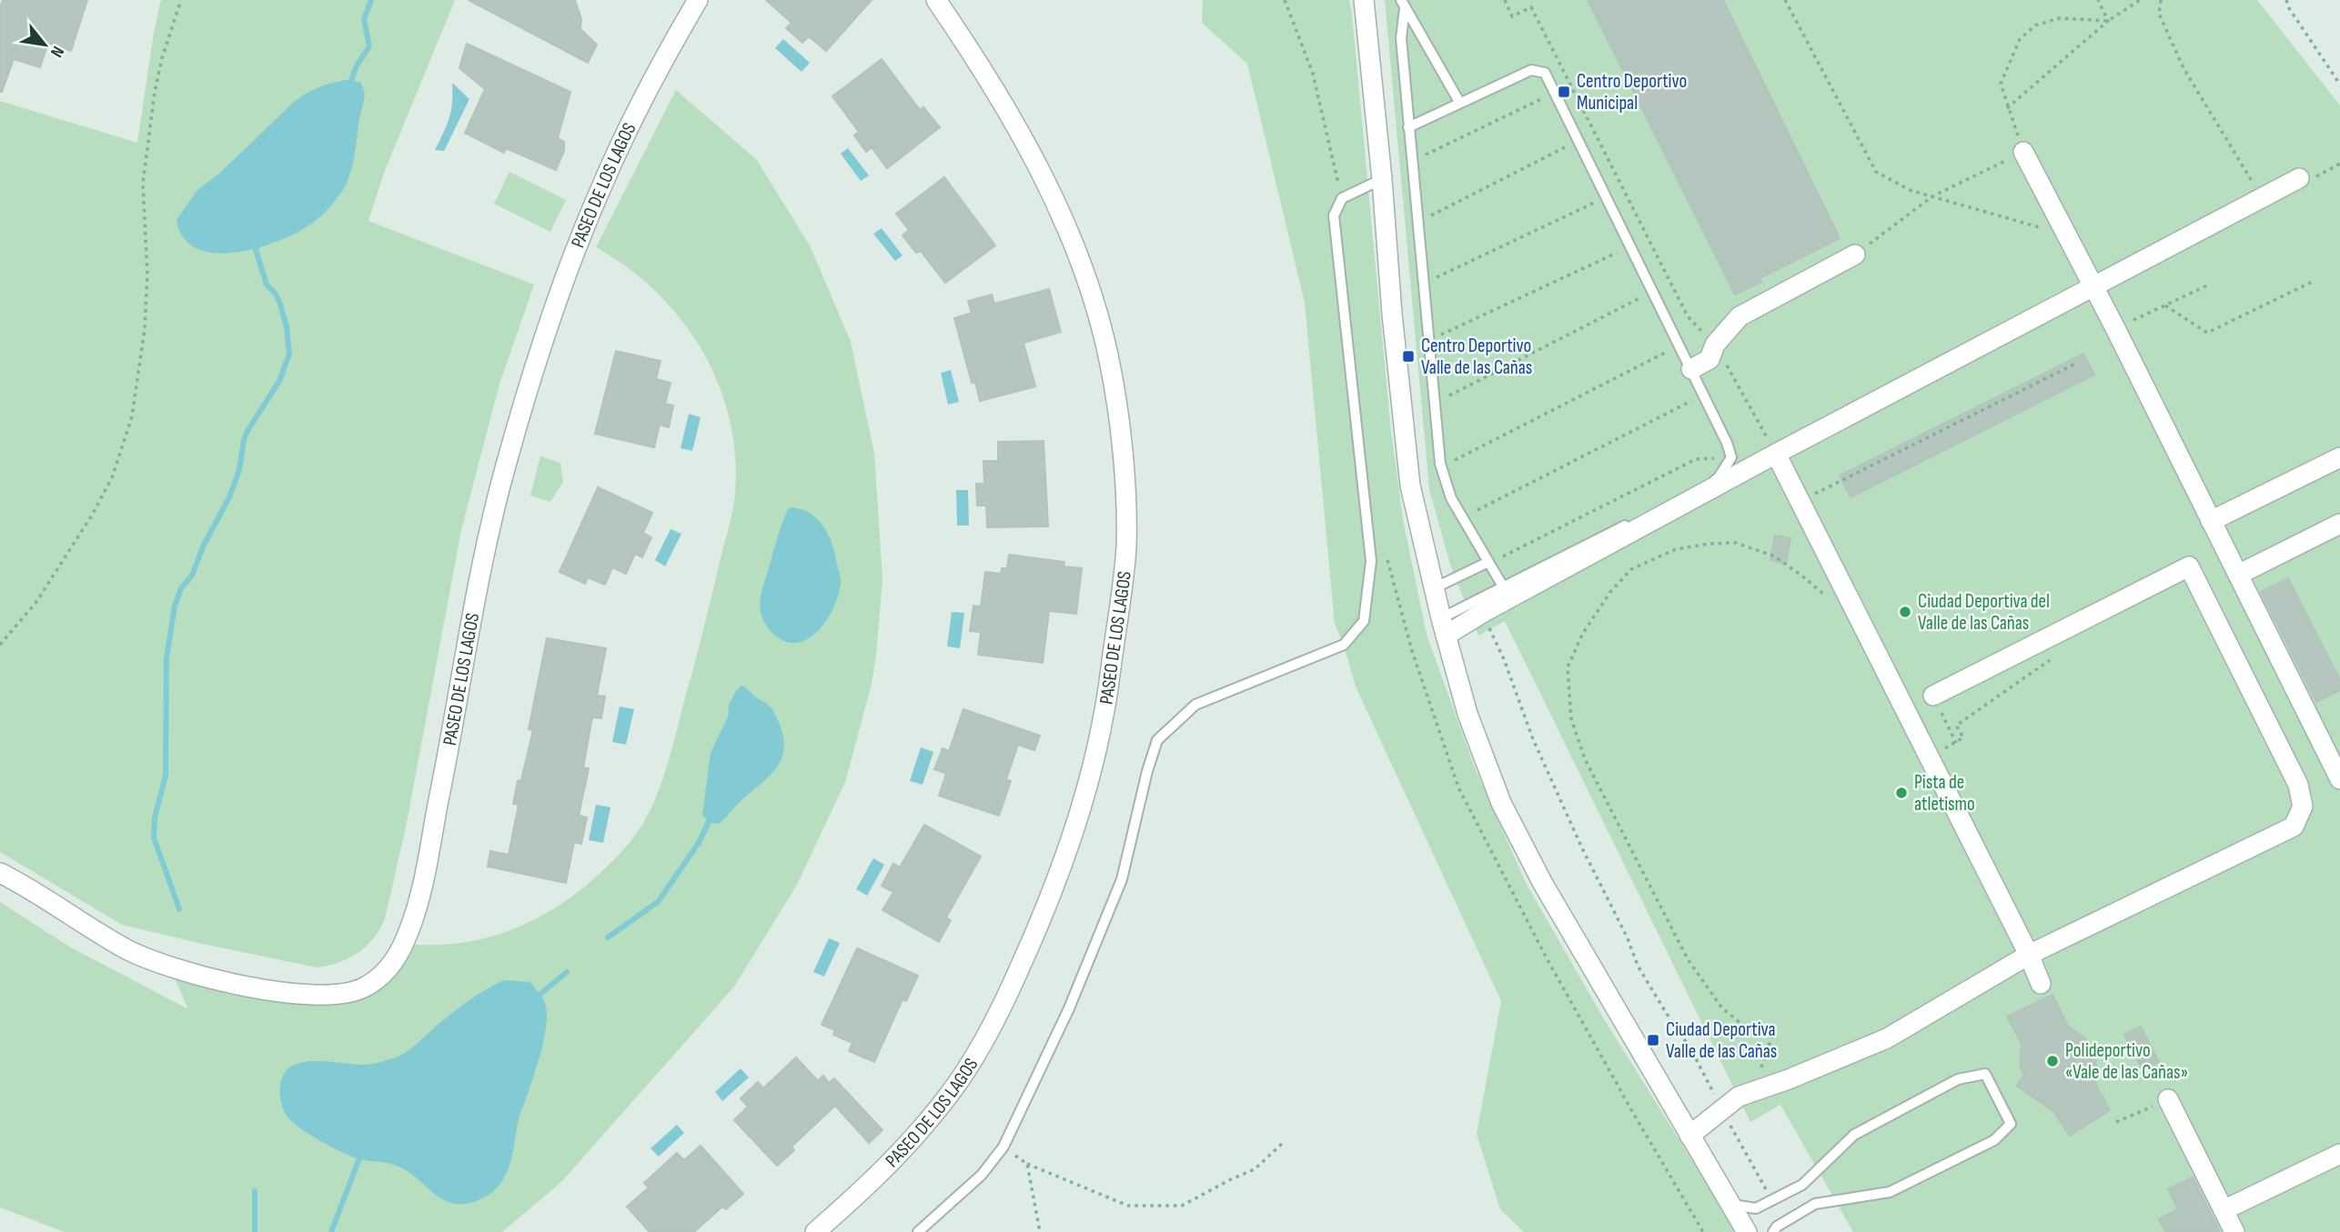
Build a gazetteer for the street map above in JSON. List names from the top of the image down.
{
  "streets": {
    "street": ["PASEO DE LOS LAGOS"]
  },
  "places": {
    "transit": ["Centro Deportivo Municipal", "Centro Deportivo Valle de las Cañas", "Ciudad Deportiva Valle de las Cañas"],
    "other": ["Ciudad Deportiva del Valle de las Cañas", "Pista de atletismo", "Polideportivo «Vale de las Cañas»"]
  },
  "north": "bottom right"
}
